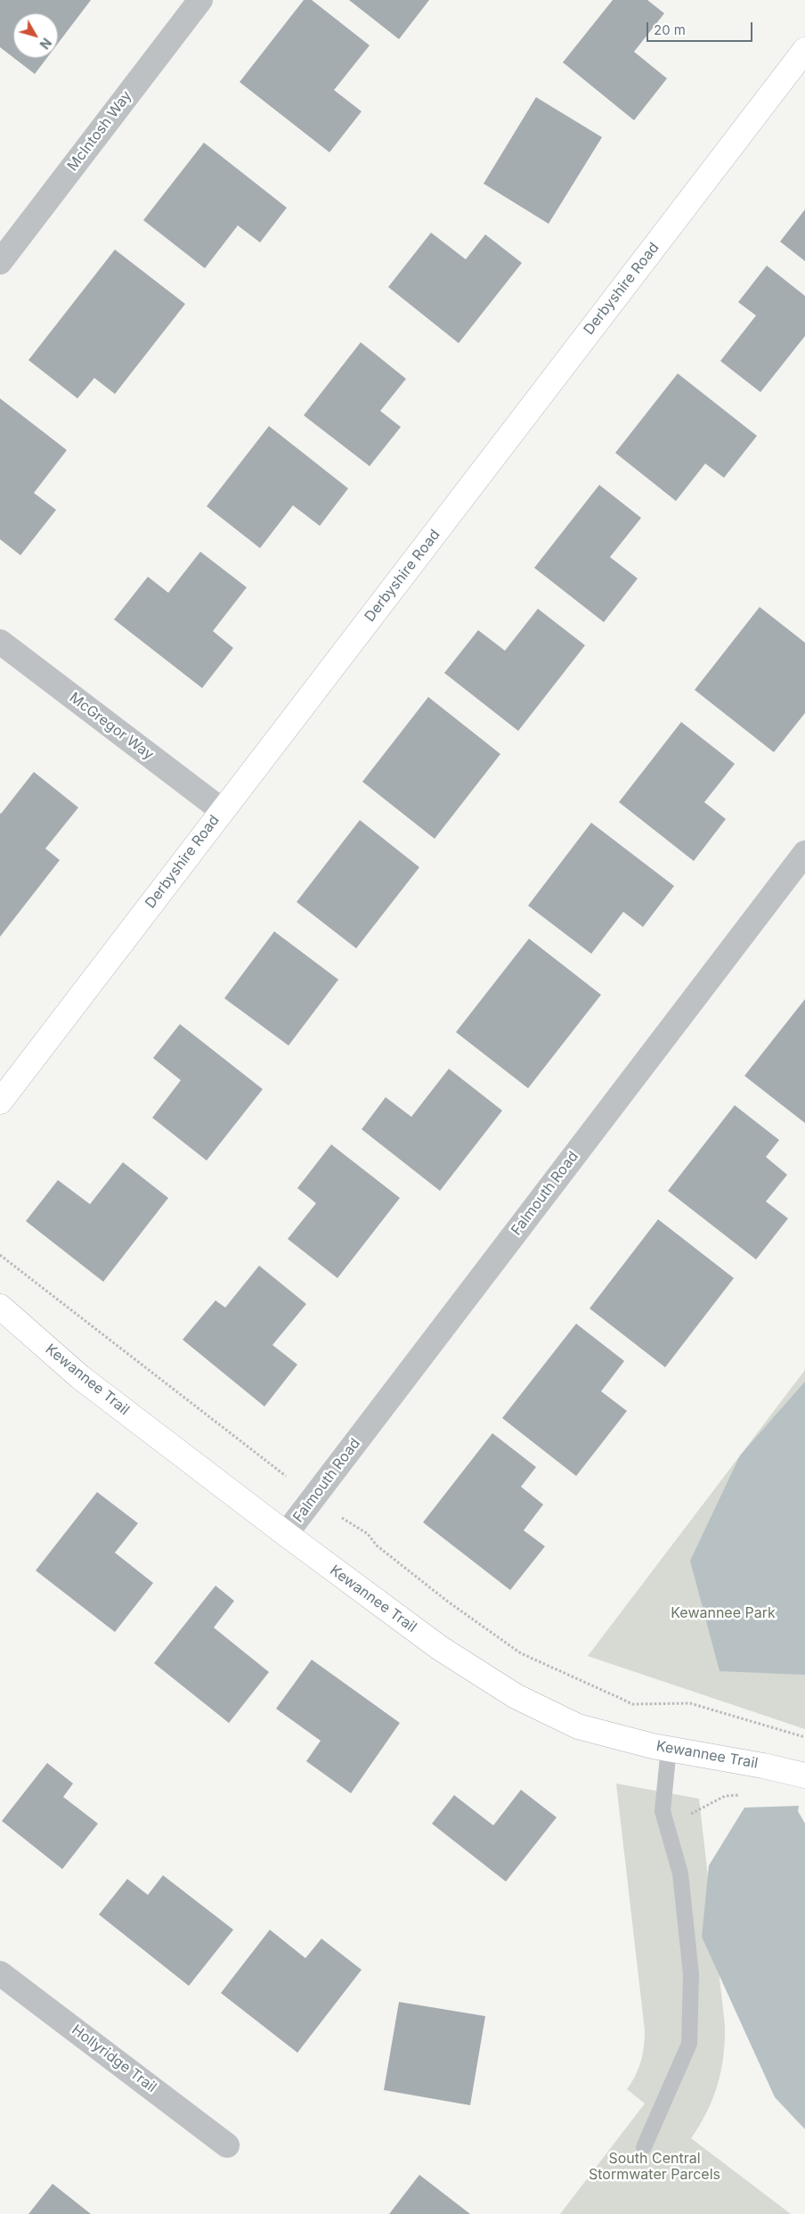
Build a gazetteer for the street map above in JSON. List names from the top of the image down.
{
  "streets": {
    "street": [
      "McIntosh Way",
      "Derbyshire Road",
      "McGregor Way",
      "Falmouth Road",
      "Kewannee Trail",
      "Hollyridge Trail"
    ]
  },
  "crossings": [
    ["Derbyshire Road", "McGregor Way"],
    ["Falmouth Road", "Kewannee Trail"]
  ],
  "parks": ["Kewannee Park", "South Central Stormwater Parcels"],
  "scale_bar": "20 m",
  "north": "bottom right"
}
